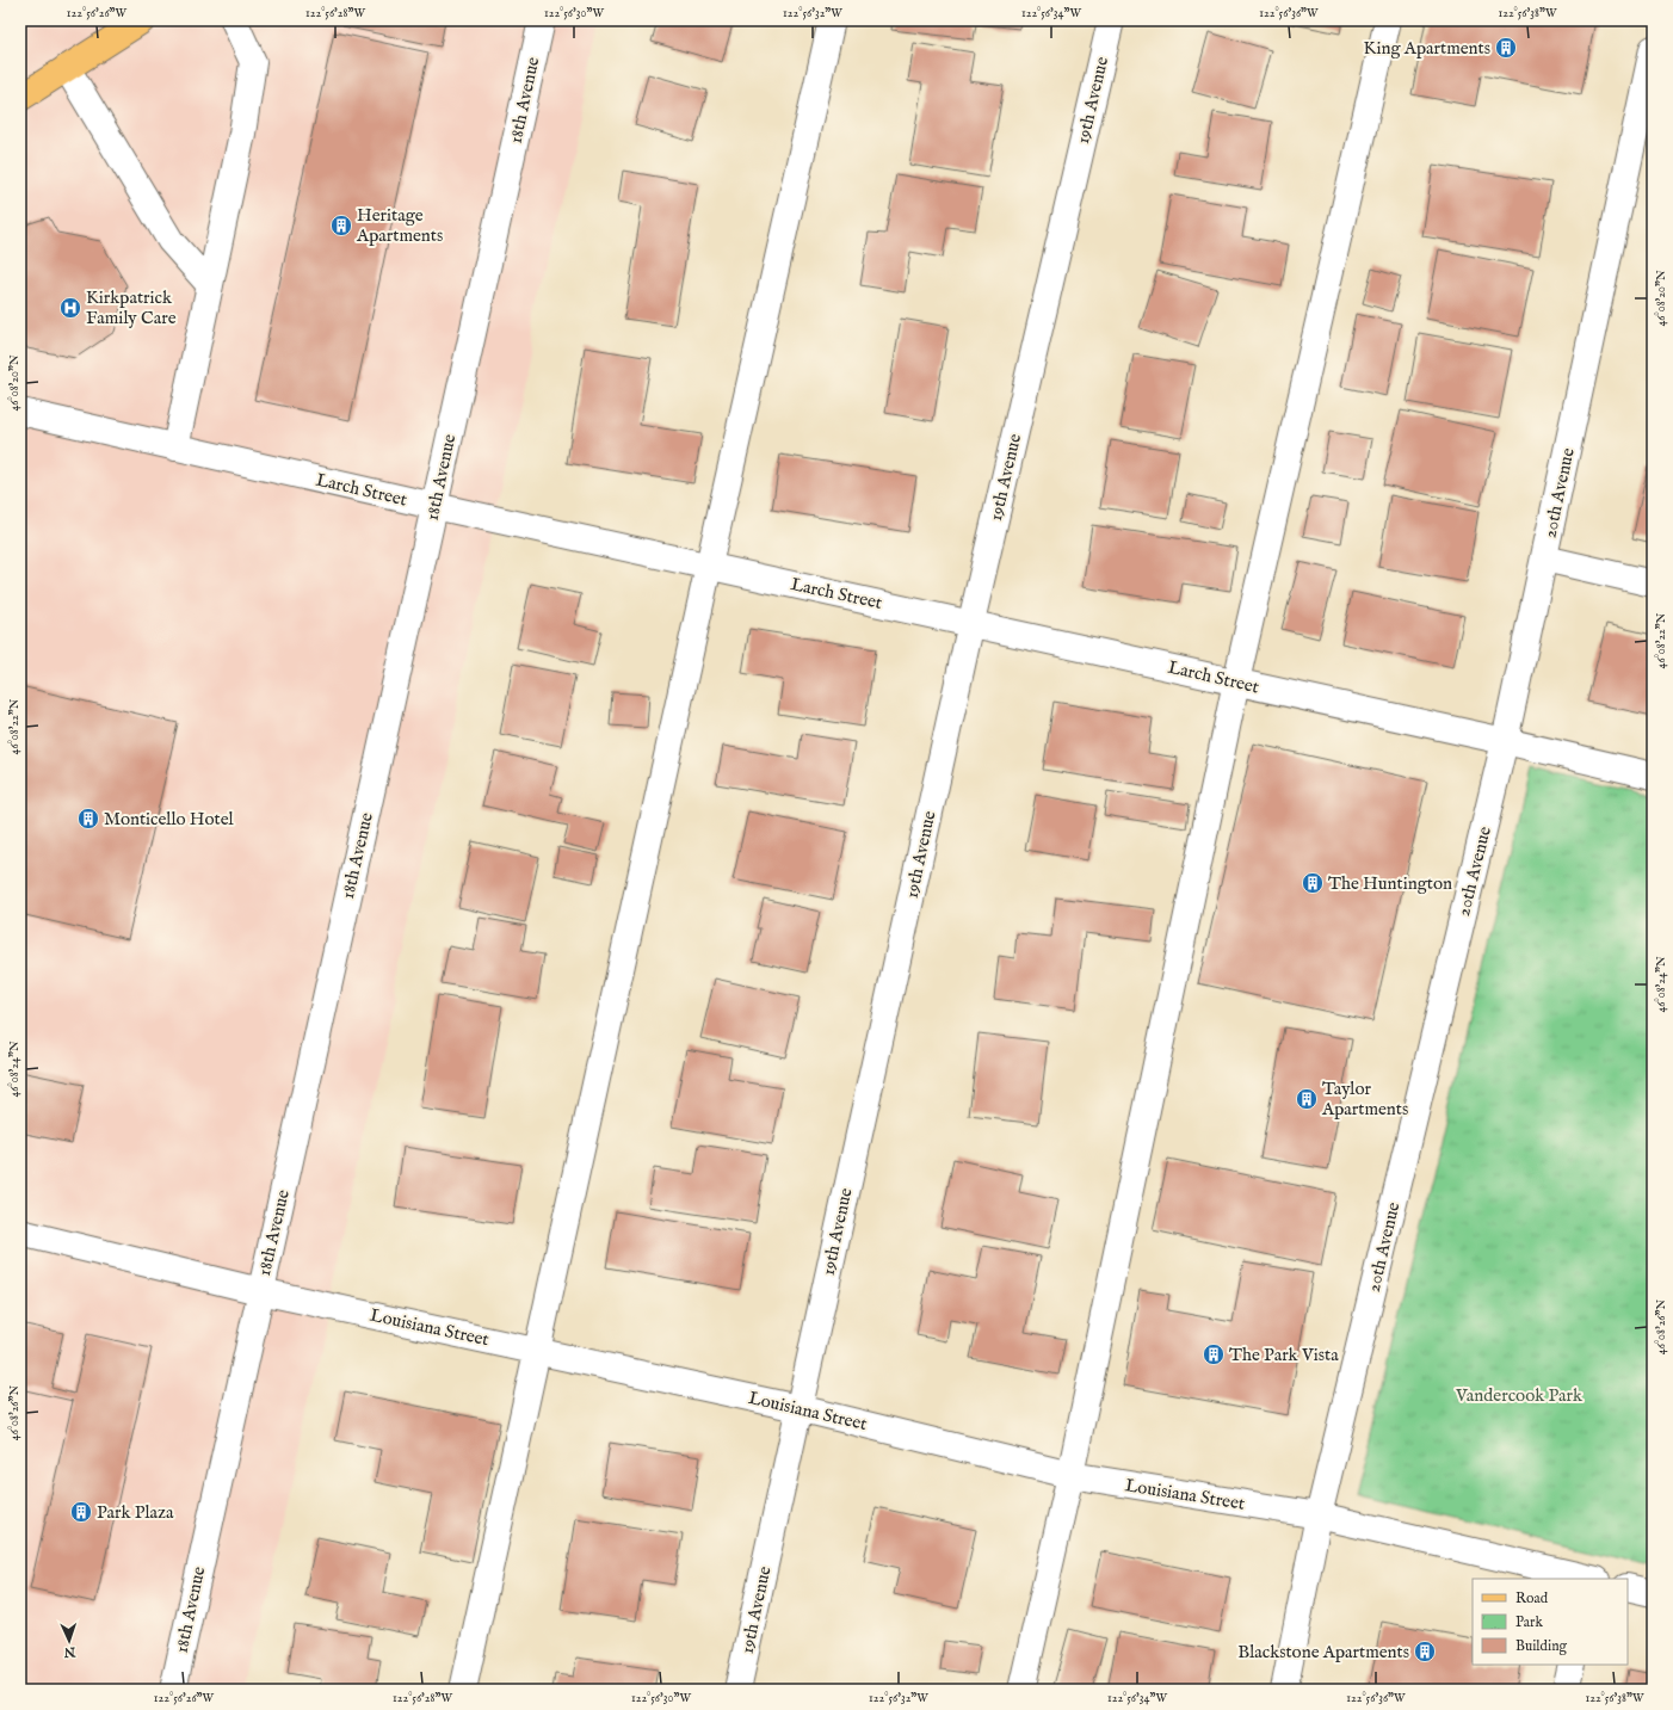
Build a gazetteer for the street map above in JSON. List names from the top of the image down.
{
  "streets": {
    "street": [
      "18th Avenue",
      "19th Avenue",
      "Larch Street",
      "20th Avenue",
      "Louisiana Street"
    ]
  },
  "crossings": [
    ["18th Avenue", "Larch Street"],
    ["18th Avenue", "Louisiana Street"],
    ["19th Avenue", "Larch Street"],
    ["19th Avenue", "Louisiana Street"],
    ["Larch Street", "20th Avenue"],
    ["20th Avenue", "Louisiana Street"]
  ],
  "parks": ["Vandercook Park"],
  "places": {
    "building": [
      "King Apartments",
      "Heritage Apartments",
      "Monticello Hotel",
      "The Huntington",
      "Taylor Apartments",
      "The Park Vista",
      "Park Plaza",
      "Blackstone Apartments"
    ],
    "hospital": ["Kirkpatrick Family Care"]
  },
  "legend": ["Road", "Park", "Building"],
  "north": "bottom",
  "coordinates": [
    "122°56'26\"W",
    "122°56'28\"W",
    "122°56'30\"W",
    "122°56'32\"W",
    "122°56'34\"W",
    "122°56'36\"W",
    "122°56'38\"W",
    "46°08'20\"N",
    "46°08'22\"N",
    "46°08'24\"N",
    "46°08'26\"N"
  ]
}
